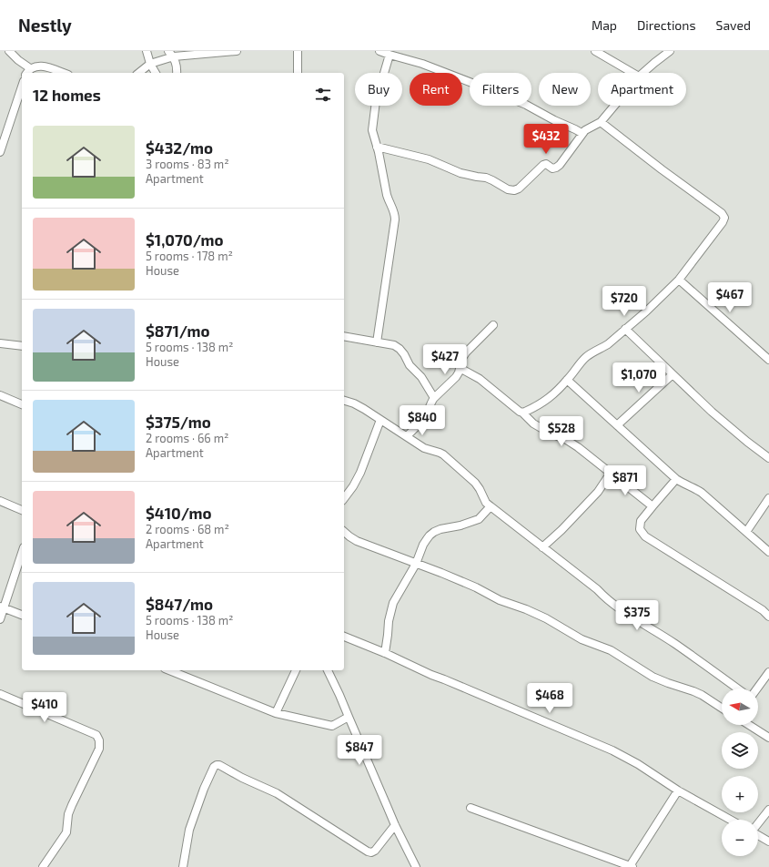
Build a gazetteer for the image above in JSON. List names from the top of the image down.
{
  "north": "left",
  "page": {
    "header": "Nestly",
    "nav": ["Map", "Directions", "Saved"],
    "chip": [
      "Buy",
      "Rent",
      "Filters",
      "New",
      "Apartment"
    ],
    "heading": "12 homes",
    "list": [
      {
        "name": "$432/mo",
        "note": "3 rooms · 83 m² · Apartment"
      },
      {
        "name": "$1,070/mo",
        "note": "5 rooms · 178 m² · House"
      },
      {
        "name": "$871/mo",
        "note": "5 rooms · 138 m² · House"
      },
      {
        "name": "$375/mo",
        "note": "2 rooms · 66 m² · Apartment"
      },
      {
        "name": "$410/mo",
        "note": "2 rooms · 68 m² · Apartment"
      },
      {
        "name": "$847/mo",
        "note": "5 rooms · 138 m² · House"
      }
    ],
    "price": [
      "$432",
      "$467",
      "$720",
      "$427",
      "$1,070",
      "$840",
      "$528",
      "$871",
      "$375",
      "$468",
      "$410",
      "$847"
    ],
    "map_buttons": ["+", "−"]
  }
}
